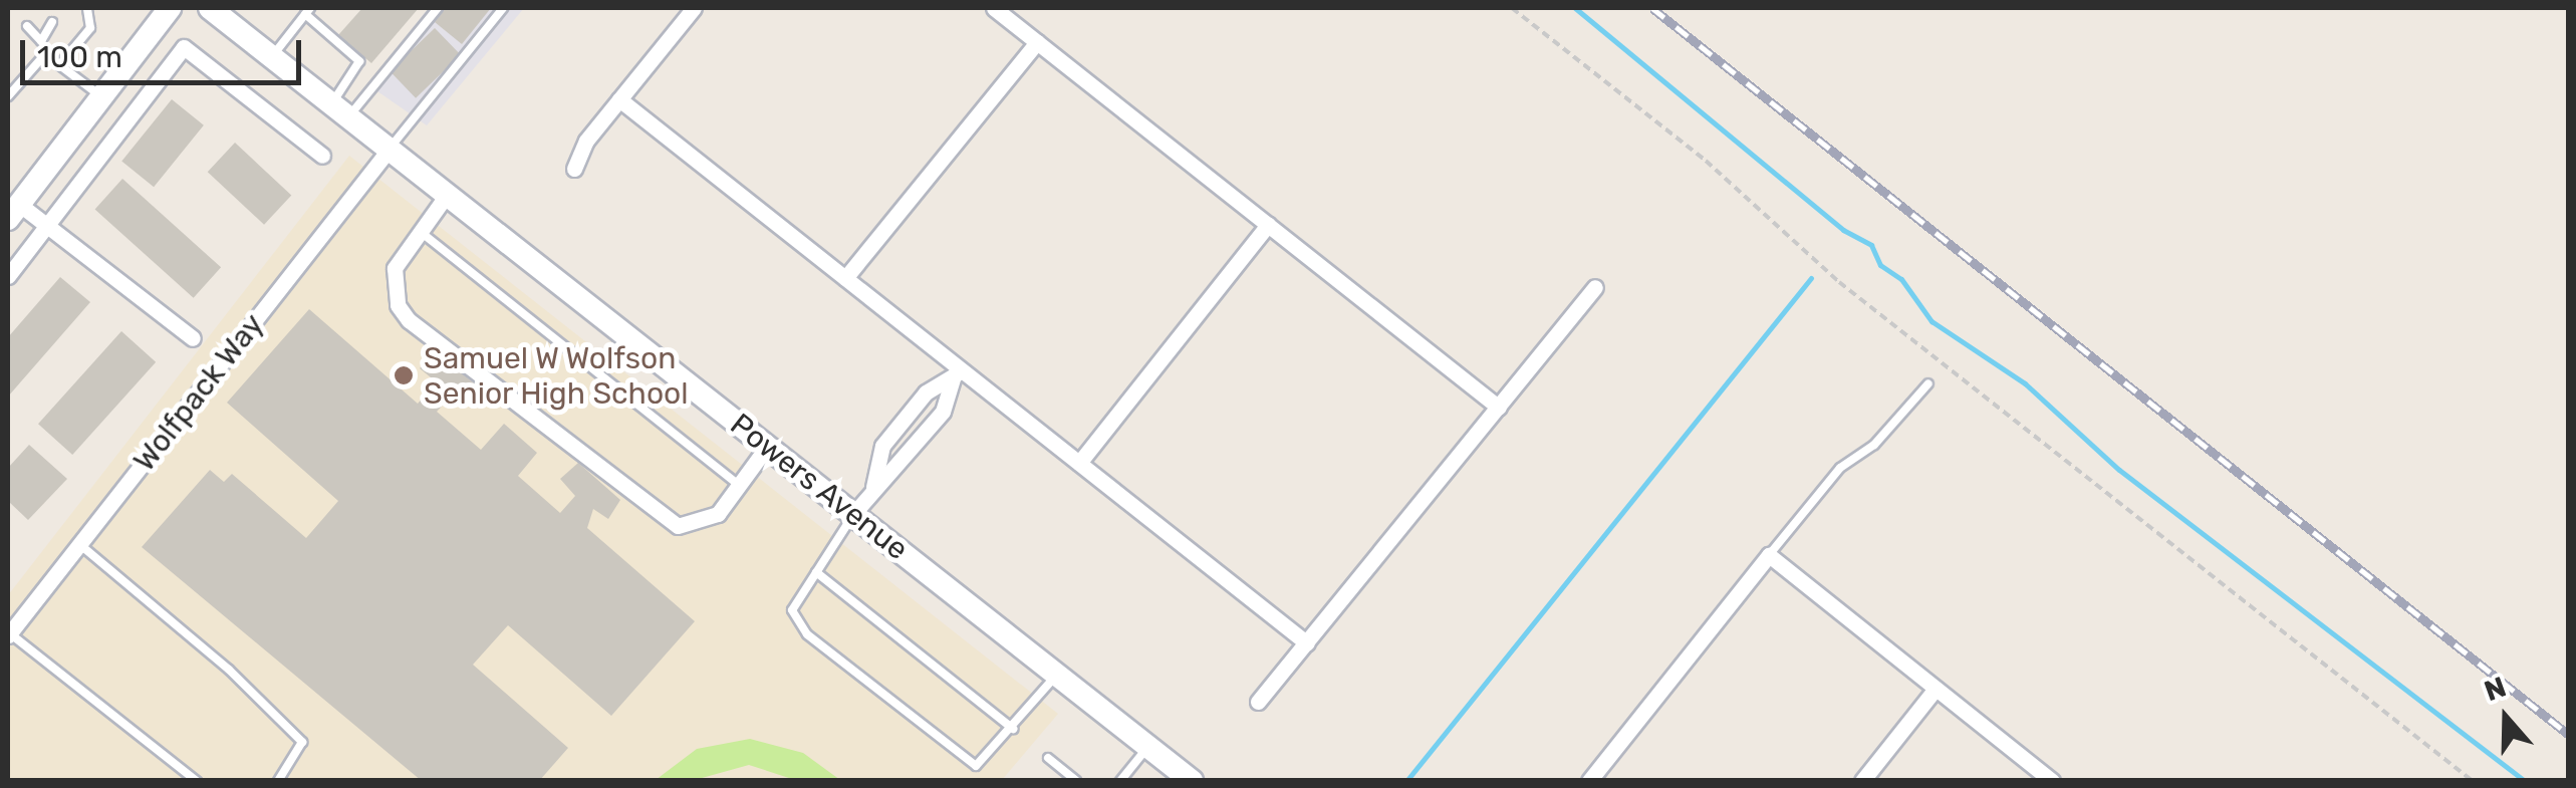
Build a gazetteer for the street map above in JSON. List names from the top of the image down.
{
  "streets": {
    "street": ["Wolfpack Way", "Powers Avenue"]
  },
  "crossings": [
    ["Wolfpack Way", "Powers Avenue"]
  ],
  "places": ["Samuel W Wolfson Senior High School"],
  "scale_bar": "100 m",
  "north": "top"
}
